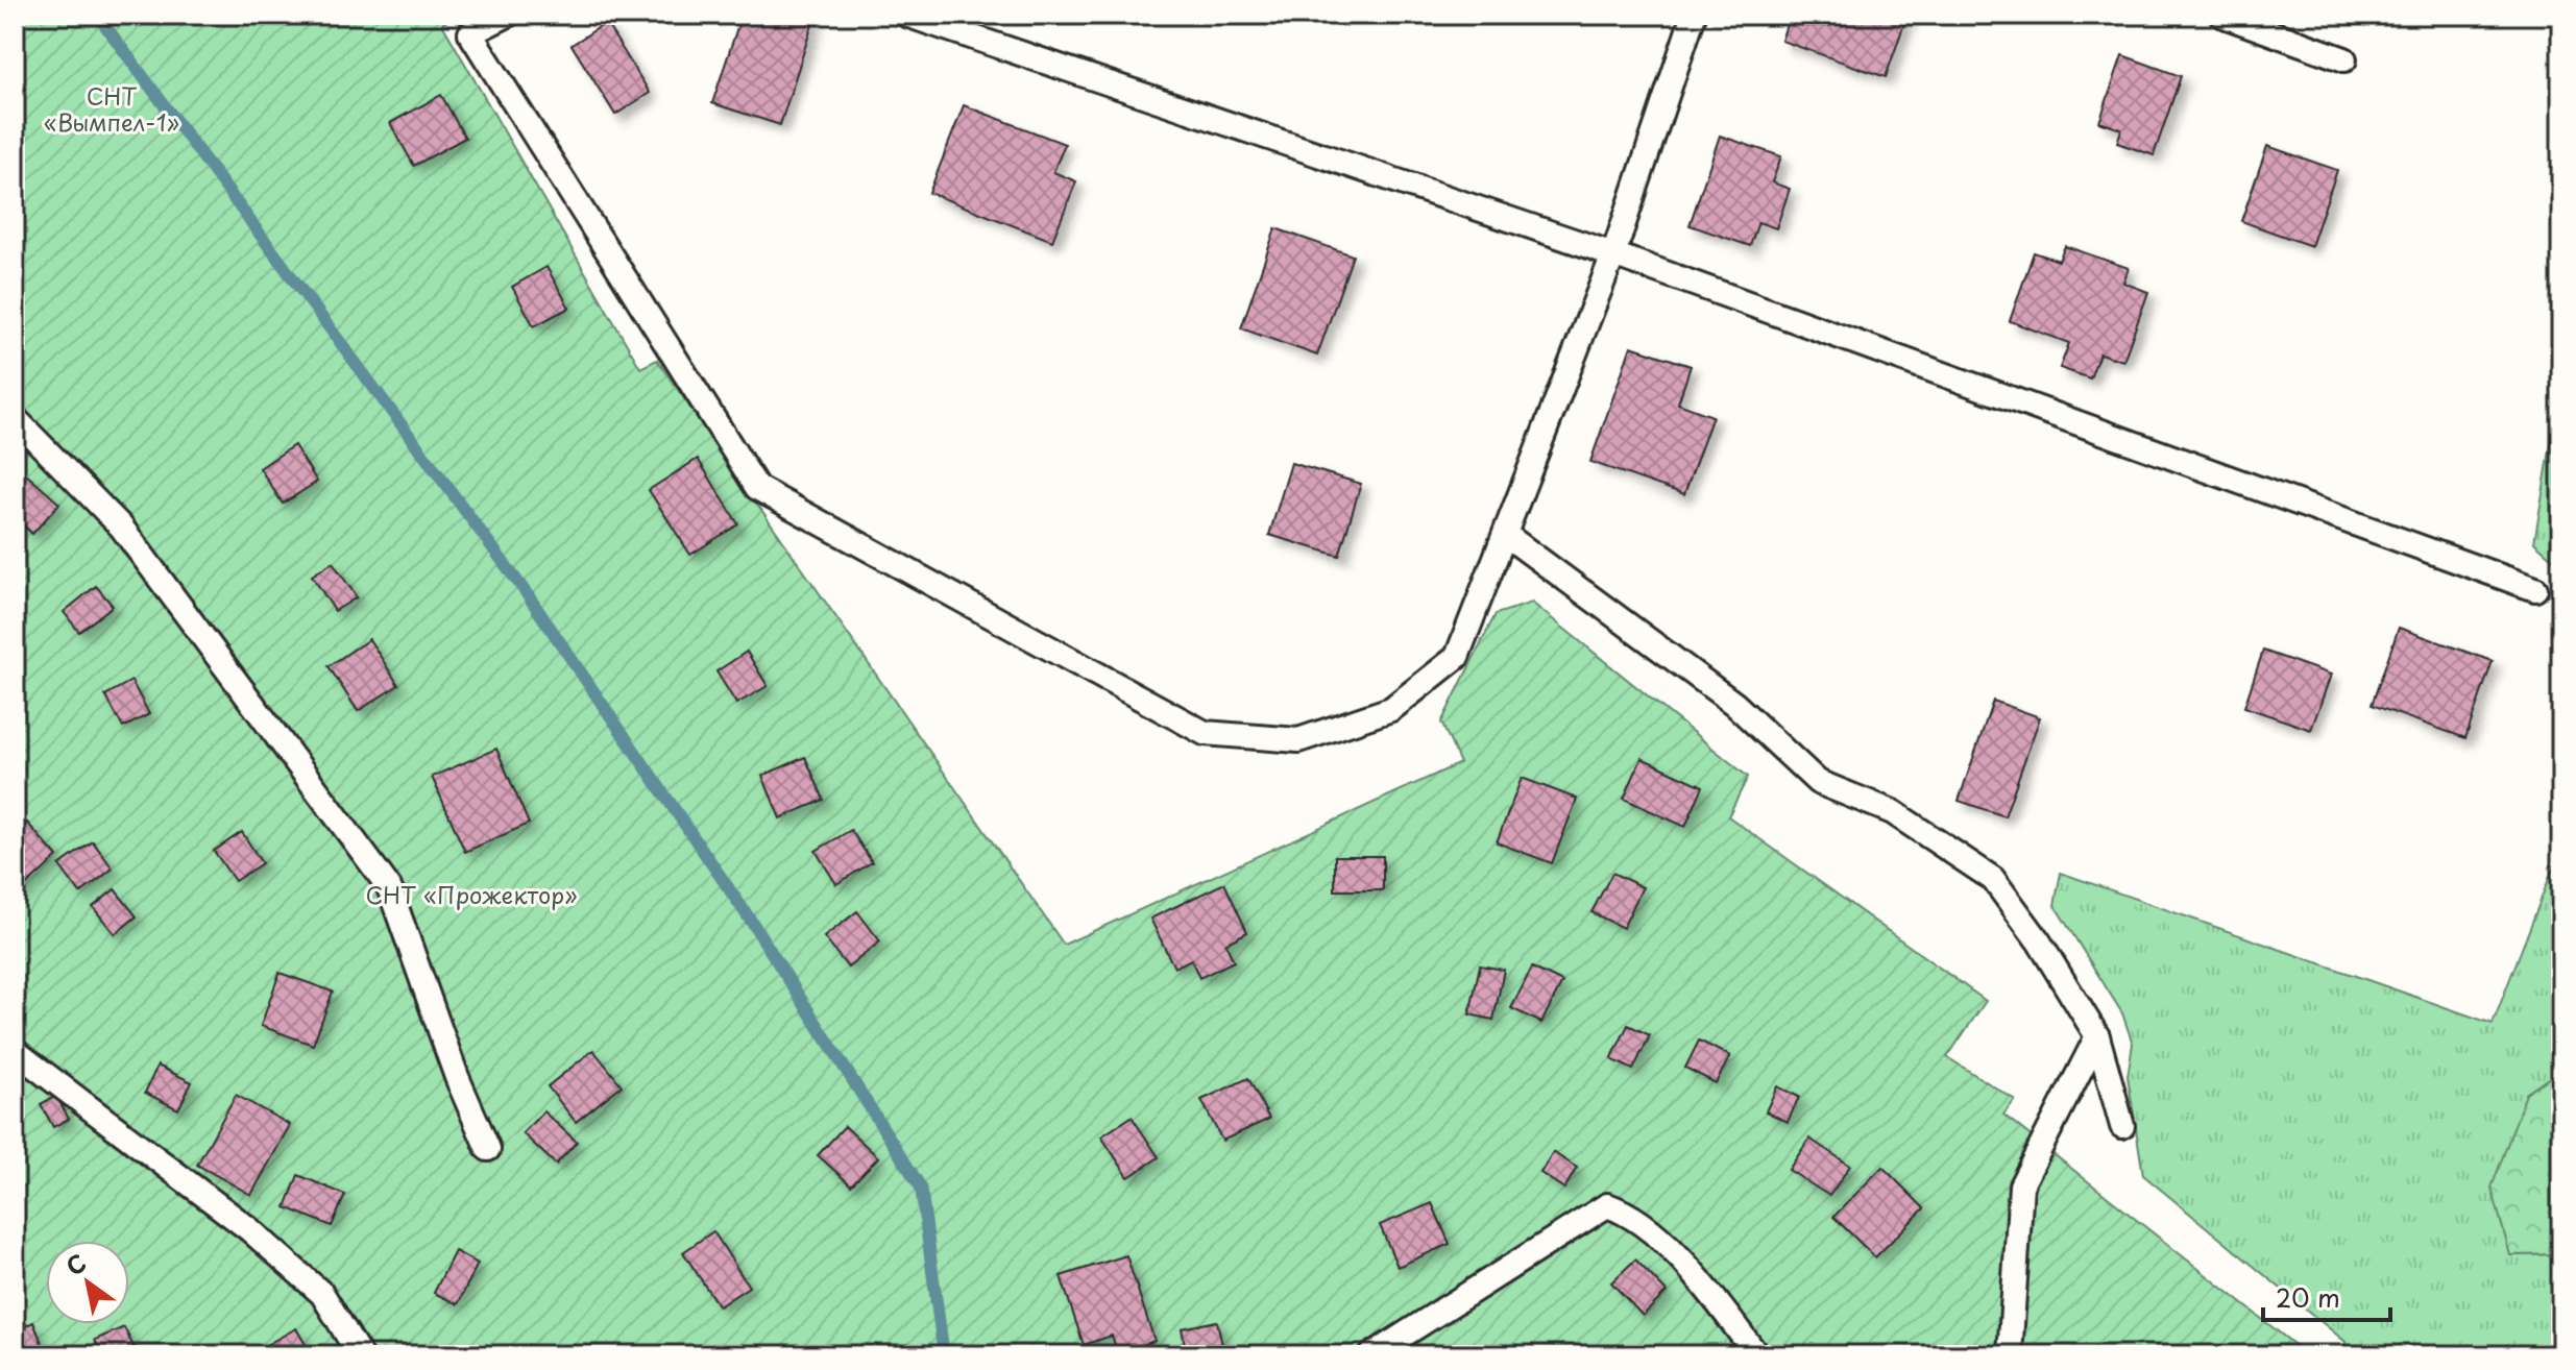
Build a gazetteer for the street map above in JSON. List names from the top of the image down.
{
  "parks": ["СНТ «Вымпел-1»", "СНТ «Прожектор»"],
  "scale_bar": "20 m",
  "north": "top left"
}
